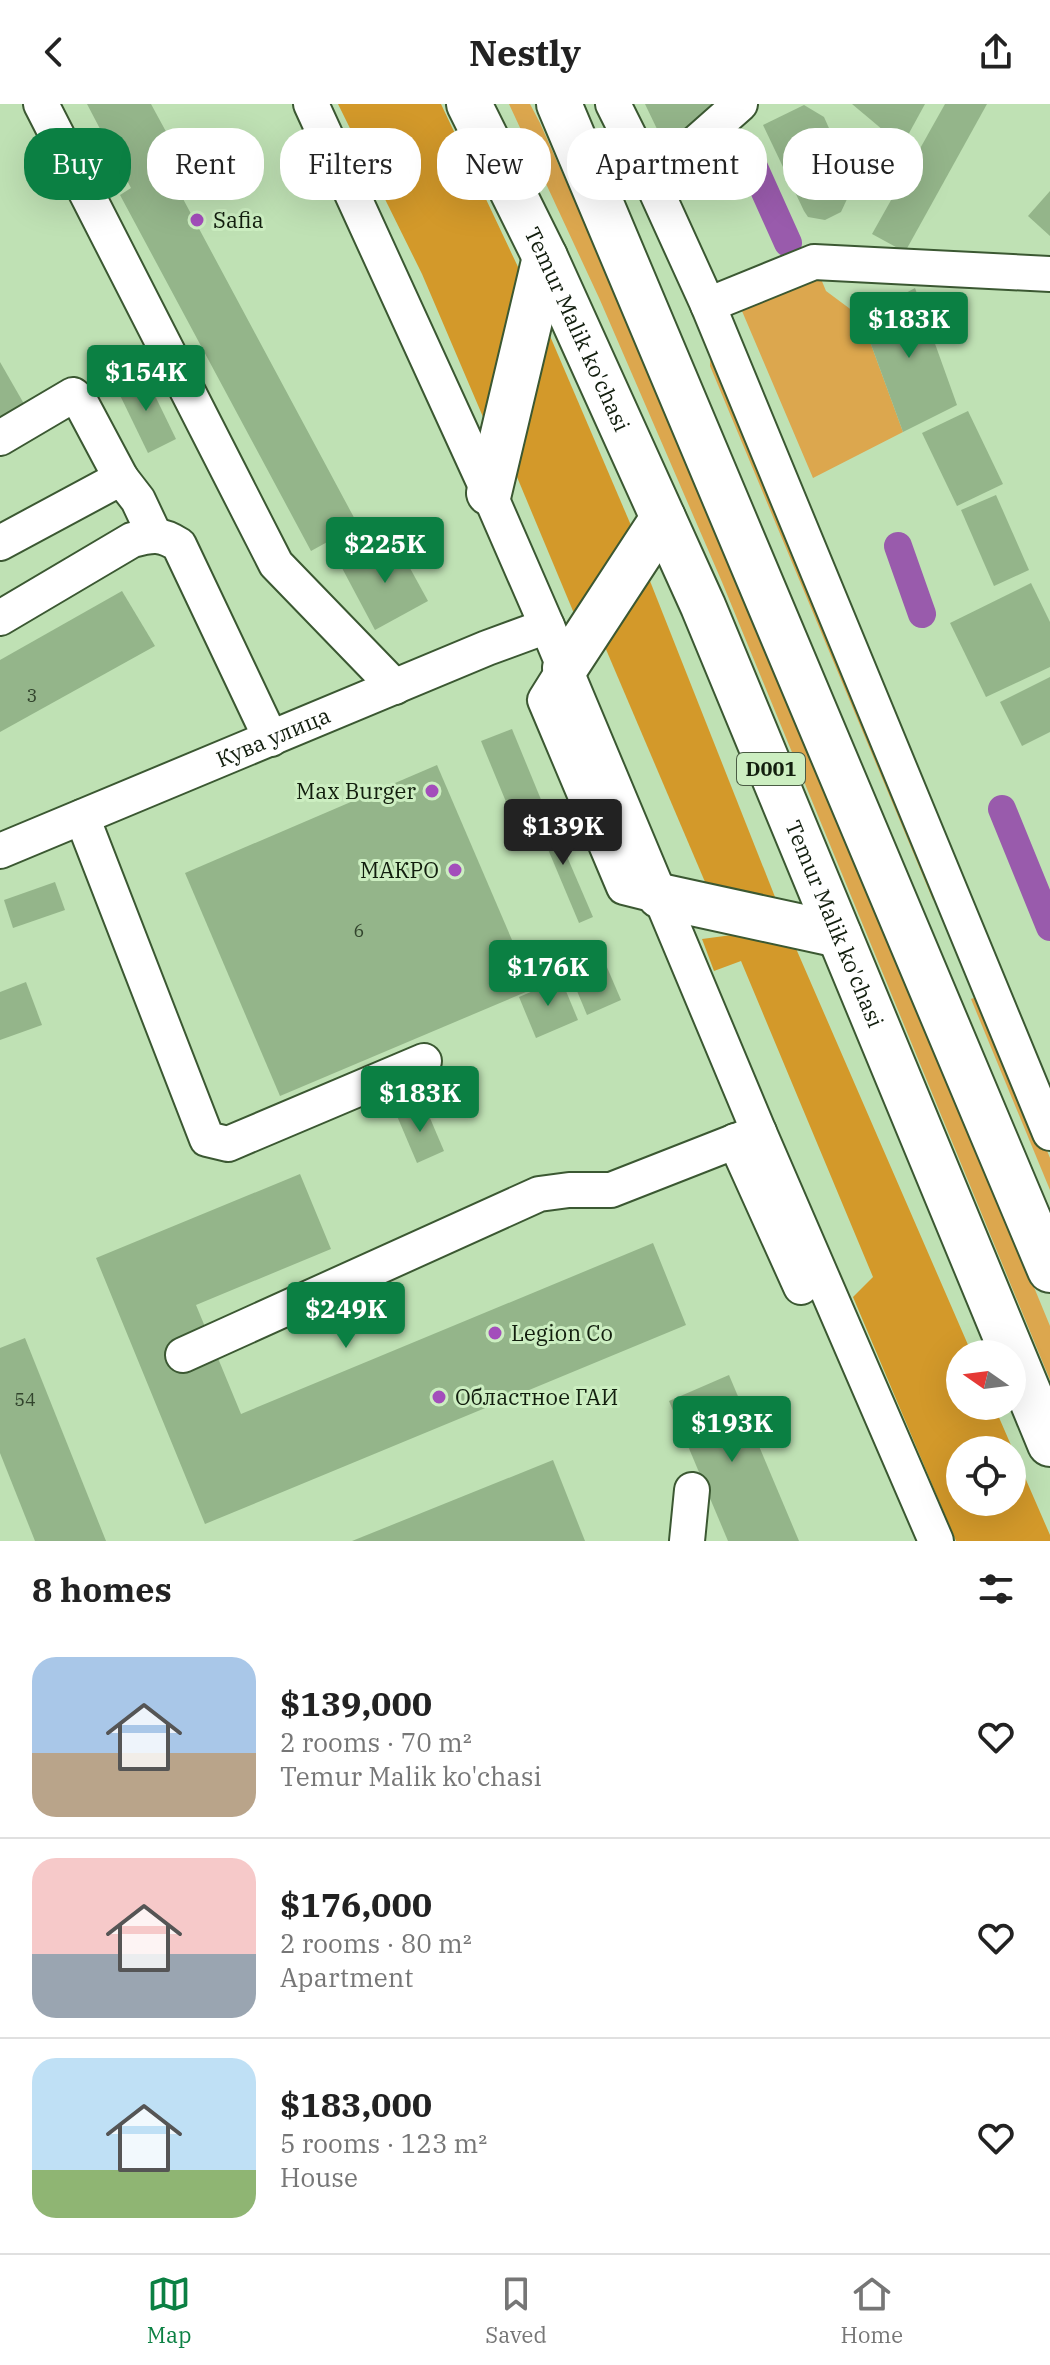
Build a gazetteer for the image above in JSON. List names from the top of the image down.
{
  "streets": {
    "highway": ["Temur Malik ko'chasi", "D001"],
    "street": ["Кува улица"]
  },
  "places": [
    "Safia",
    "Max Burger",
    "МАКРО",
    "Legion Co",
    "Областное ГАИ"
  ],
  "house_numbers": ["3", "6", "54"],
  "north": "left",
  "page": {
    "header": "Nestly",
    "chip": [
      "Buy",
      "Rent",
      "Filters",
      "New",
      "Apartment",
      "House"
    ],
    "price": [
      "$183K",
      "$154K",
      "$225K",
      "$139K",
      "$176K",
      "$183K",
      "$249K",
      "$193K"
    ],
    "heading": "8 homes",
    "list": [
      {
        "name": "$139,000",
        "note": "2 rooms · 70 m² · Temur Malik ko'chasi"
      },
      {
        "name": "$176,000",
        "note": "2 rooms · 80 m² · Apartment"
      },
      {
        "name": "$183,000",
        "note": "5 rooms · 123 m² · House"
      }
    ],
    "tabs": ["Map", "Saved", "Home"]
  }
}
